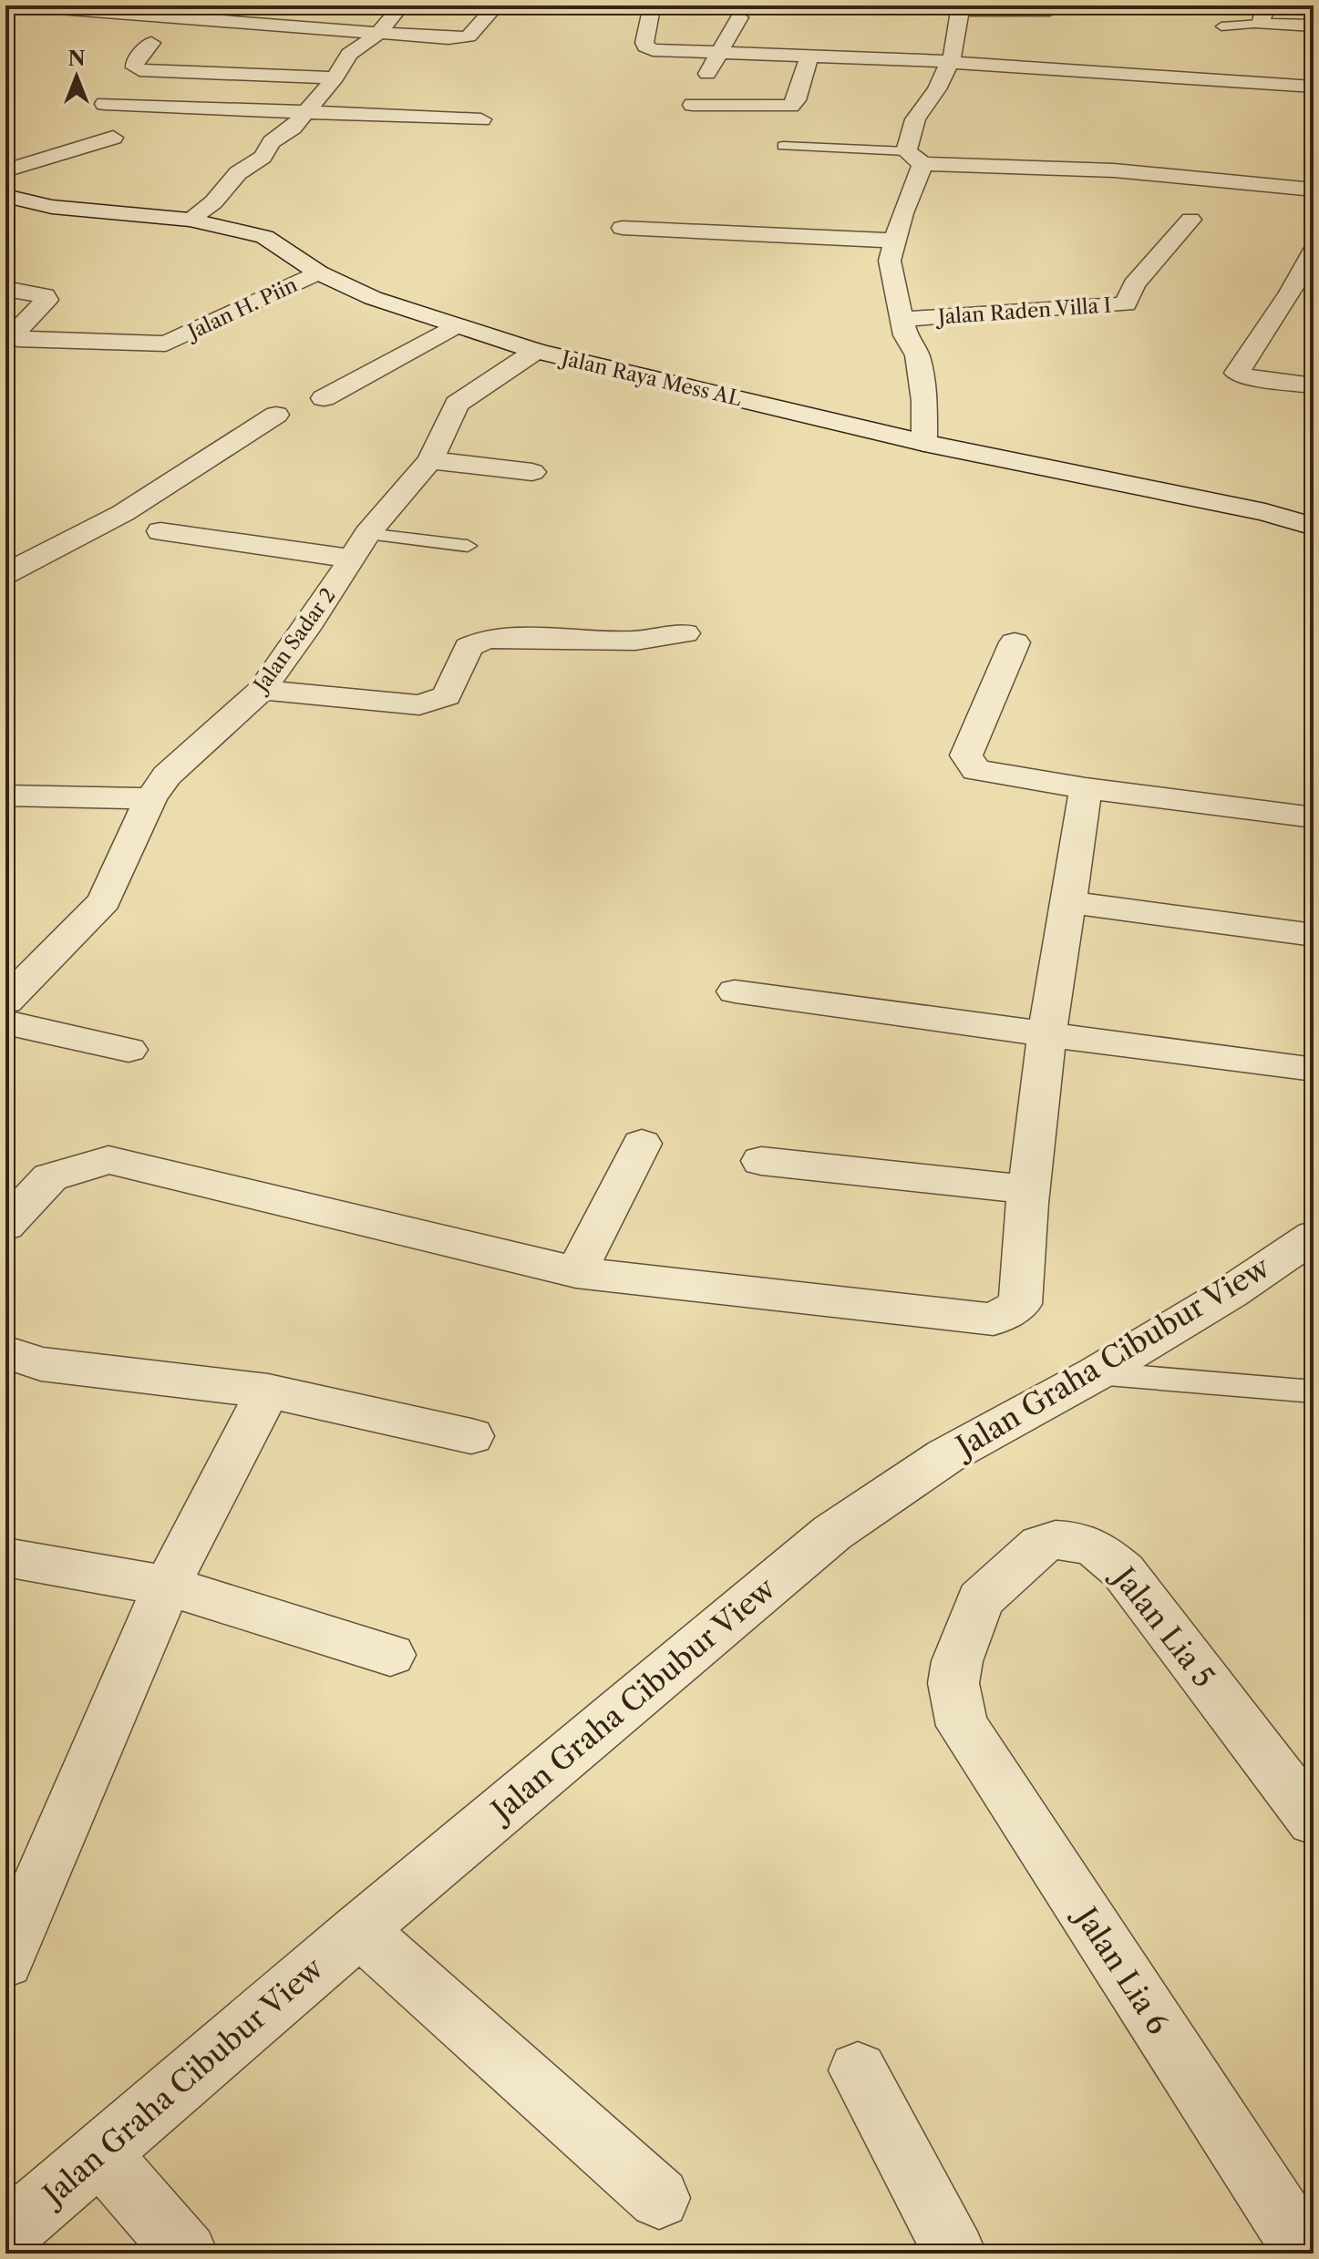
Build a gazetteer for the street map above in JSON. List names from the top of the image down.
{
  "streets": {
    "street": [
      "Jalan H. Piin",
      "Jalan Raden Villa I",
      "Jalan Raya Mess AL",
      "Jalan Sadar 2",
      "Jalan Graha Cibubur View",
      "Jalan Lia 5",
      "Jalan Lia 6"
    ]
  },
  "crossings": [
    ["Jalan H. Piin", "Jalan Raya Mess AL"],
    ["Jalan Raya Mess AL", "Jalan Sadar 2"],
    ["Jalan Lia 5", "Jalan Lia 6"]
  ],
  "north": "top"
}
